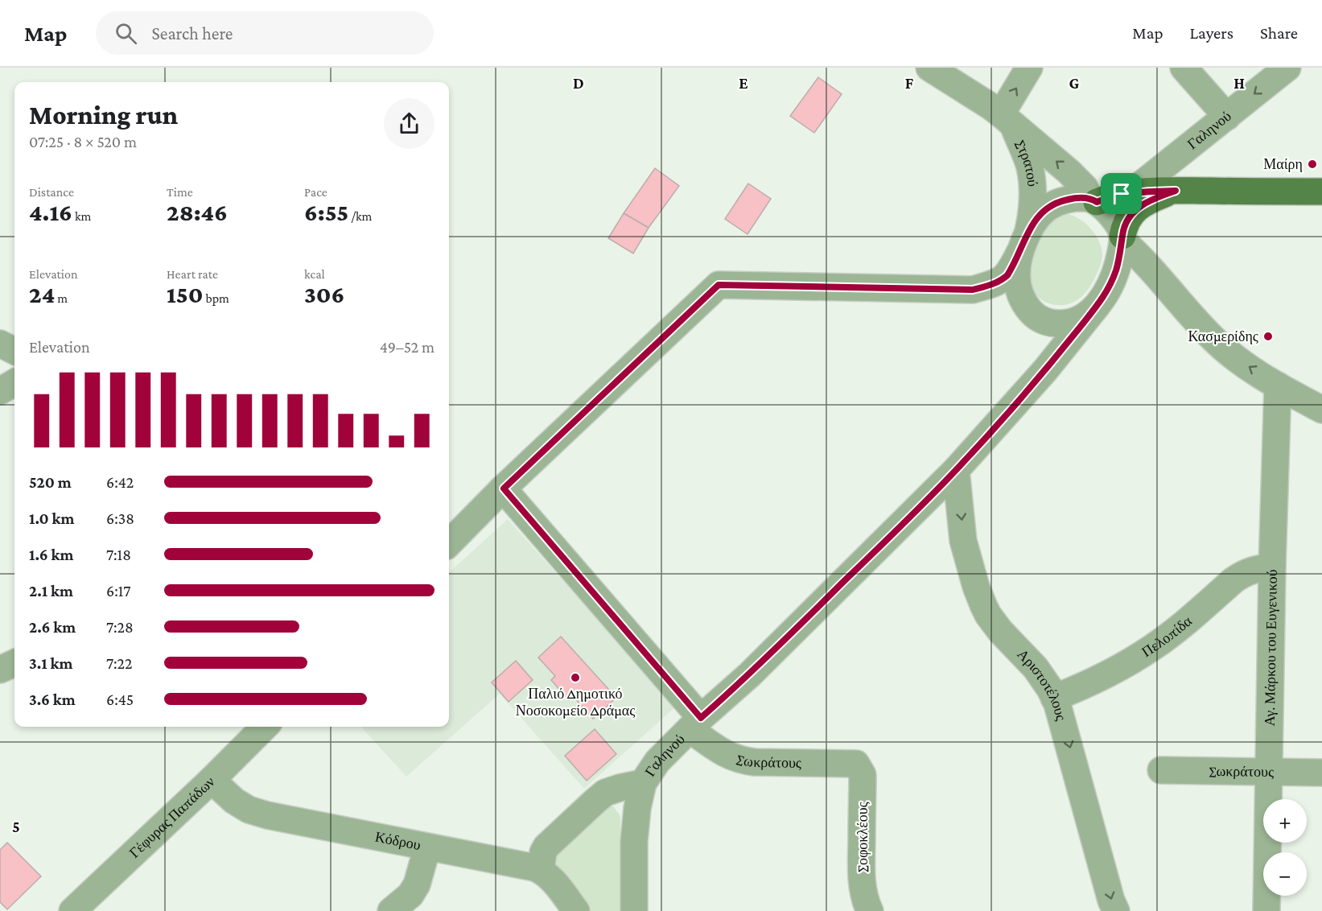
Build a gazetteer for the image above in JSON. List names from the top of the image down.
{
  "streets": {
    "street": [
      "Γαληνού",
      "Στρατού",
      "Πελοπίδα",
      "Αγ. Μάρκου του Ευγενικού",
      "Αριστοτέλους",
      "Σωκράτους",
      "Γέφυρας Παπάδων",
      "Σοφοκλέους",
      "Κόδρου"
    ]
  },
  "crossings": [
    ["Γαληνού", "Στρατού"],
    ["Γαληνού", "Αριστοτέλους"],
    ["Γαληνού", "Σωκράτους"],
    ["Πελοπίδα", "Αγ. Μάρκου του Ευγενικού"],
    ["Πελοπίδα", "Αριστοτέλους"],
    ["Αγ. Μάρκου του Ευγενικού", "Σωκράτους"],
    ["Σωκράτους", "Σοφοκλέους"],
    ["Γέφυρας Παπάδων", "Κόδρου"]
  ],
  "one_way": ["Αριστοτέλους"],
  "places": ["Μαίρη", "Κασμερίδης", "Παλιό Δημοτικό Νοσοκομείο Δράμας"],
  "page": {
    "header": "Map",
    "search": "Search here",
    "nav": ["Map", "Layers", "Share"],
    "heading": ["Morning run", "07:25 · 8 × 520 m"],
    "stats": [
      ["Distance", "4.16 km"],
      ["Time", "28:46"],
      ["Pace", "6:55 /km"],
      ["Elevation", "24 m"],
      ["Heart rate", "150 bpm"],
      ["kcal", "306"]
    ],
    "chart": ["Elevation", "49–52 m"],
    "list": [
      {
        "name": "520 m",
        "note": "6:42"
      },
      {
        "name": "1.0 km",
        "note": "6:38"
      },
      {
        "name": "1.6 km",
        "note": "7:18"
      },
      {
        "name": "2.1 km",
        "note": "6:17"
      },
      {
        "name": "2.6 km",
        "note": "7:28"
      },
      {
        "name": "3.1 km",
        "note": "7:22"
      },
      {
        "name": "3.6 km",
        "note": "6:45"
      }
    ],
    "map_buttons": ["+", "−"]
  },
  "grid": {
    "columns": [
      "D",
      "E",
      "F",
      "G",
      "H"
    ],
    "rows": ["5"]
  }
}
